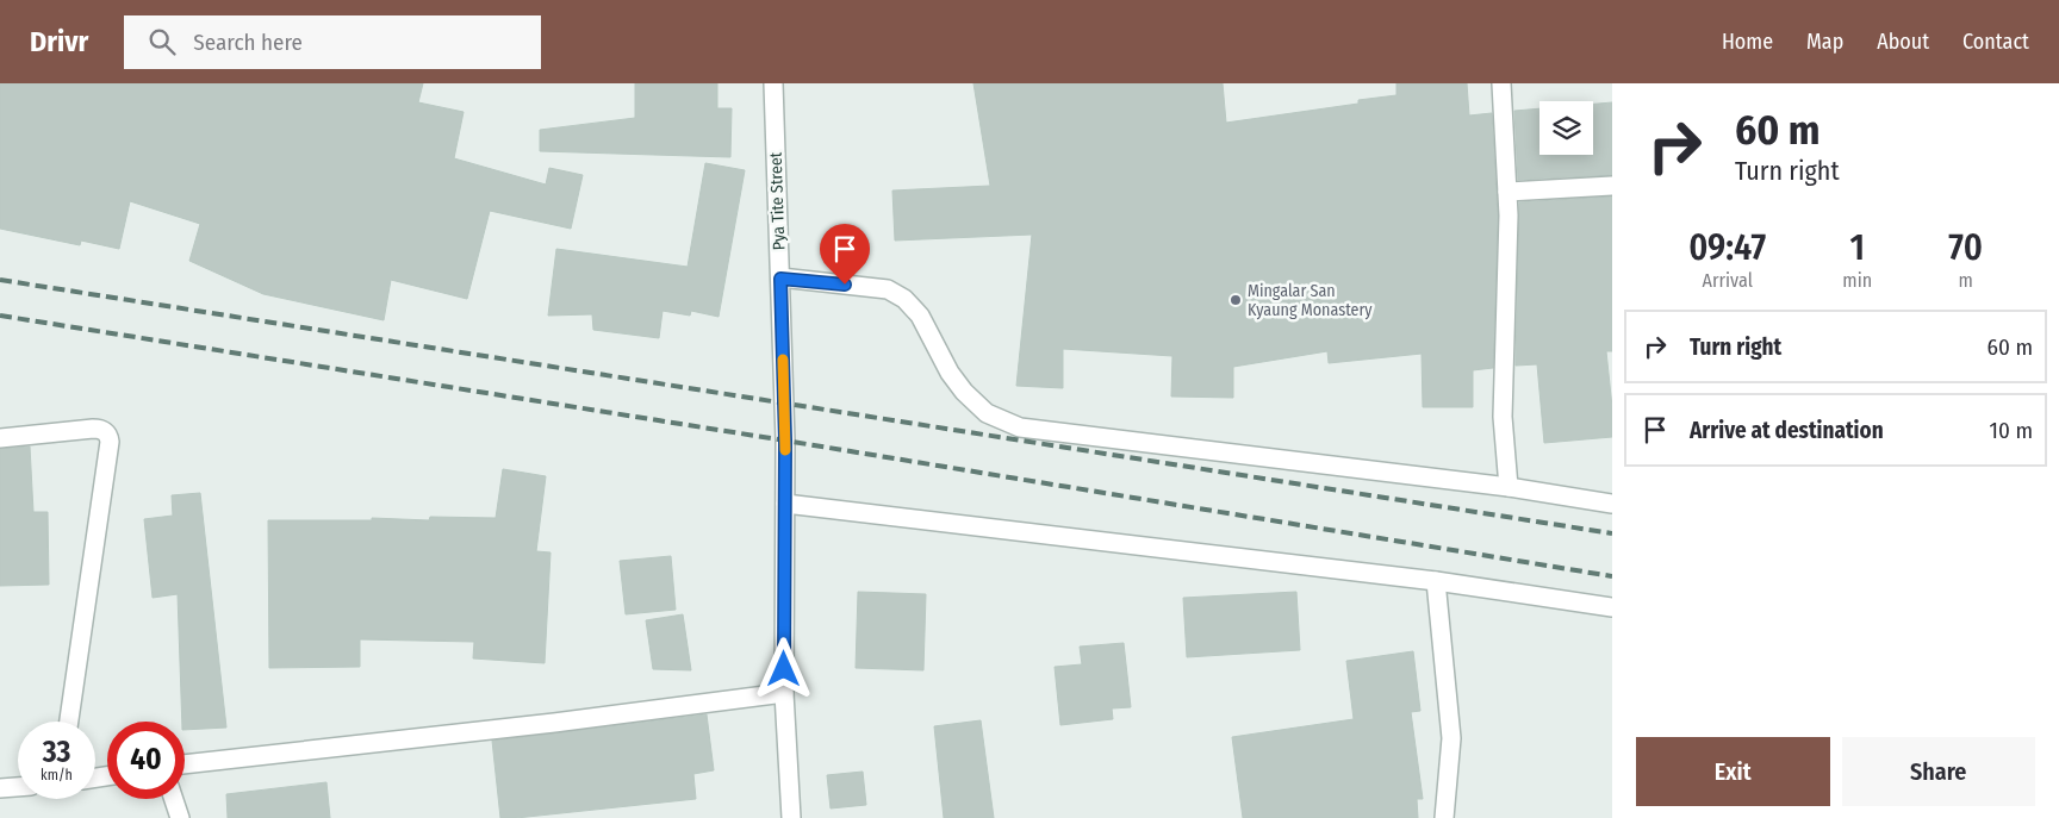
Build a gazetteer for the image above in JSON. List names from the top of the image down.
{
  "streets": {
    "street": ["Pya Tite Street"]
  },
  "places": ["Mingalar San Kyaung Monastery"],
  "page": {
    "header": "Drivr",
    "search": "Search here",
    "nav": [
      "Home",
      "Map",
      "About",
      "Contact"
    ],
    "turn": ["60 m", "Turn right"],
    "eta": [
      "09:47",
      "Arrival",
      "1",
      "min",
      "70",
      "m"
    ],
    "list": [
      {
        "name": "Turn right",
        "value": "60 m"
      },
      {
        "name": "Arrive at destination",
        "value": "10 m"
      }
    ],
    "speed": "33 km/h",
    "limit": "40",
    "buttons": ["Exit", "Share"]
  }
}
